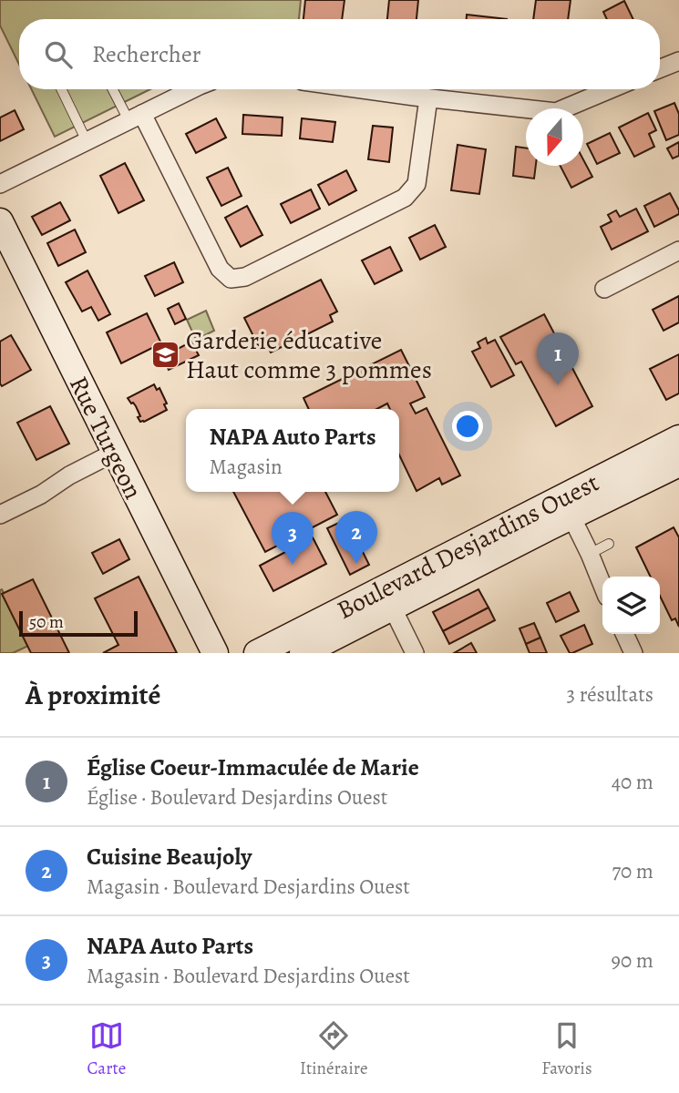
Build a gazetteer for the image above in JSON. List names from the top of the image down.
{
  "streets": {
    "street": ["Rue Turgeon", "Boulevard Desjardins Ouest"]
  },
  "places": {
    "school or university": ["Garderie éducative Haut comme 3 pommes"]
  },
  "scale_bar": "50 m",
  "north": "bottom",
  "page": {
    "search": "Rechercher",
    "pins": ["1", "2", "3"],
    "popup": ["NAPA Auto Parts", "Magasin"],
    "scale": "50 m",
    "heading": ["À proximité", "3 résultats"],
    "list": [
      {
        "mark": "1",
        "name": "Église Coeur-Immaculée de Marie",
        "note": "Église · Boulevard Desjardins Ouest",
        "value": "40 m"
      },
      {
        "mark": "2",
        "name": "Cuisine Beaujoly",
        "note": "Magasin · Boulevard Desjardins Ouest",
        "value": "70 m"
      },
      {
        "mark": "3",
        "name": "NAPA Auto Parts",
        "note": "Magasin · Boulevard Desjardins Ouest",
        "value": "90 m"
      }
    ],
    "nav": ["Carte", "Itinéraire", "Favoris"]
  }
}
